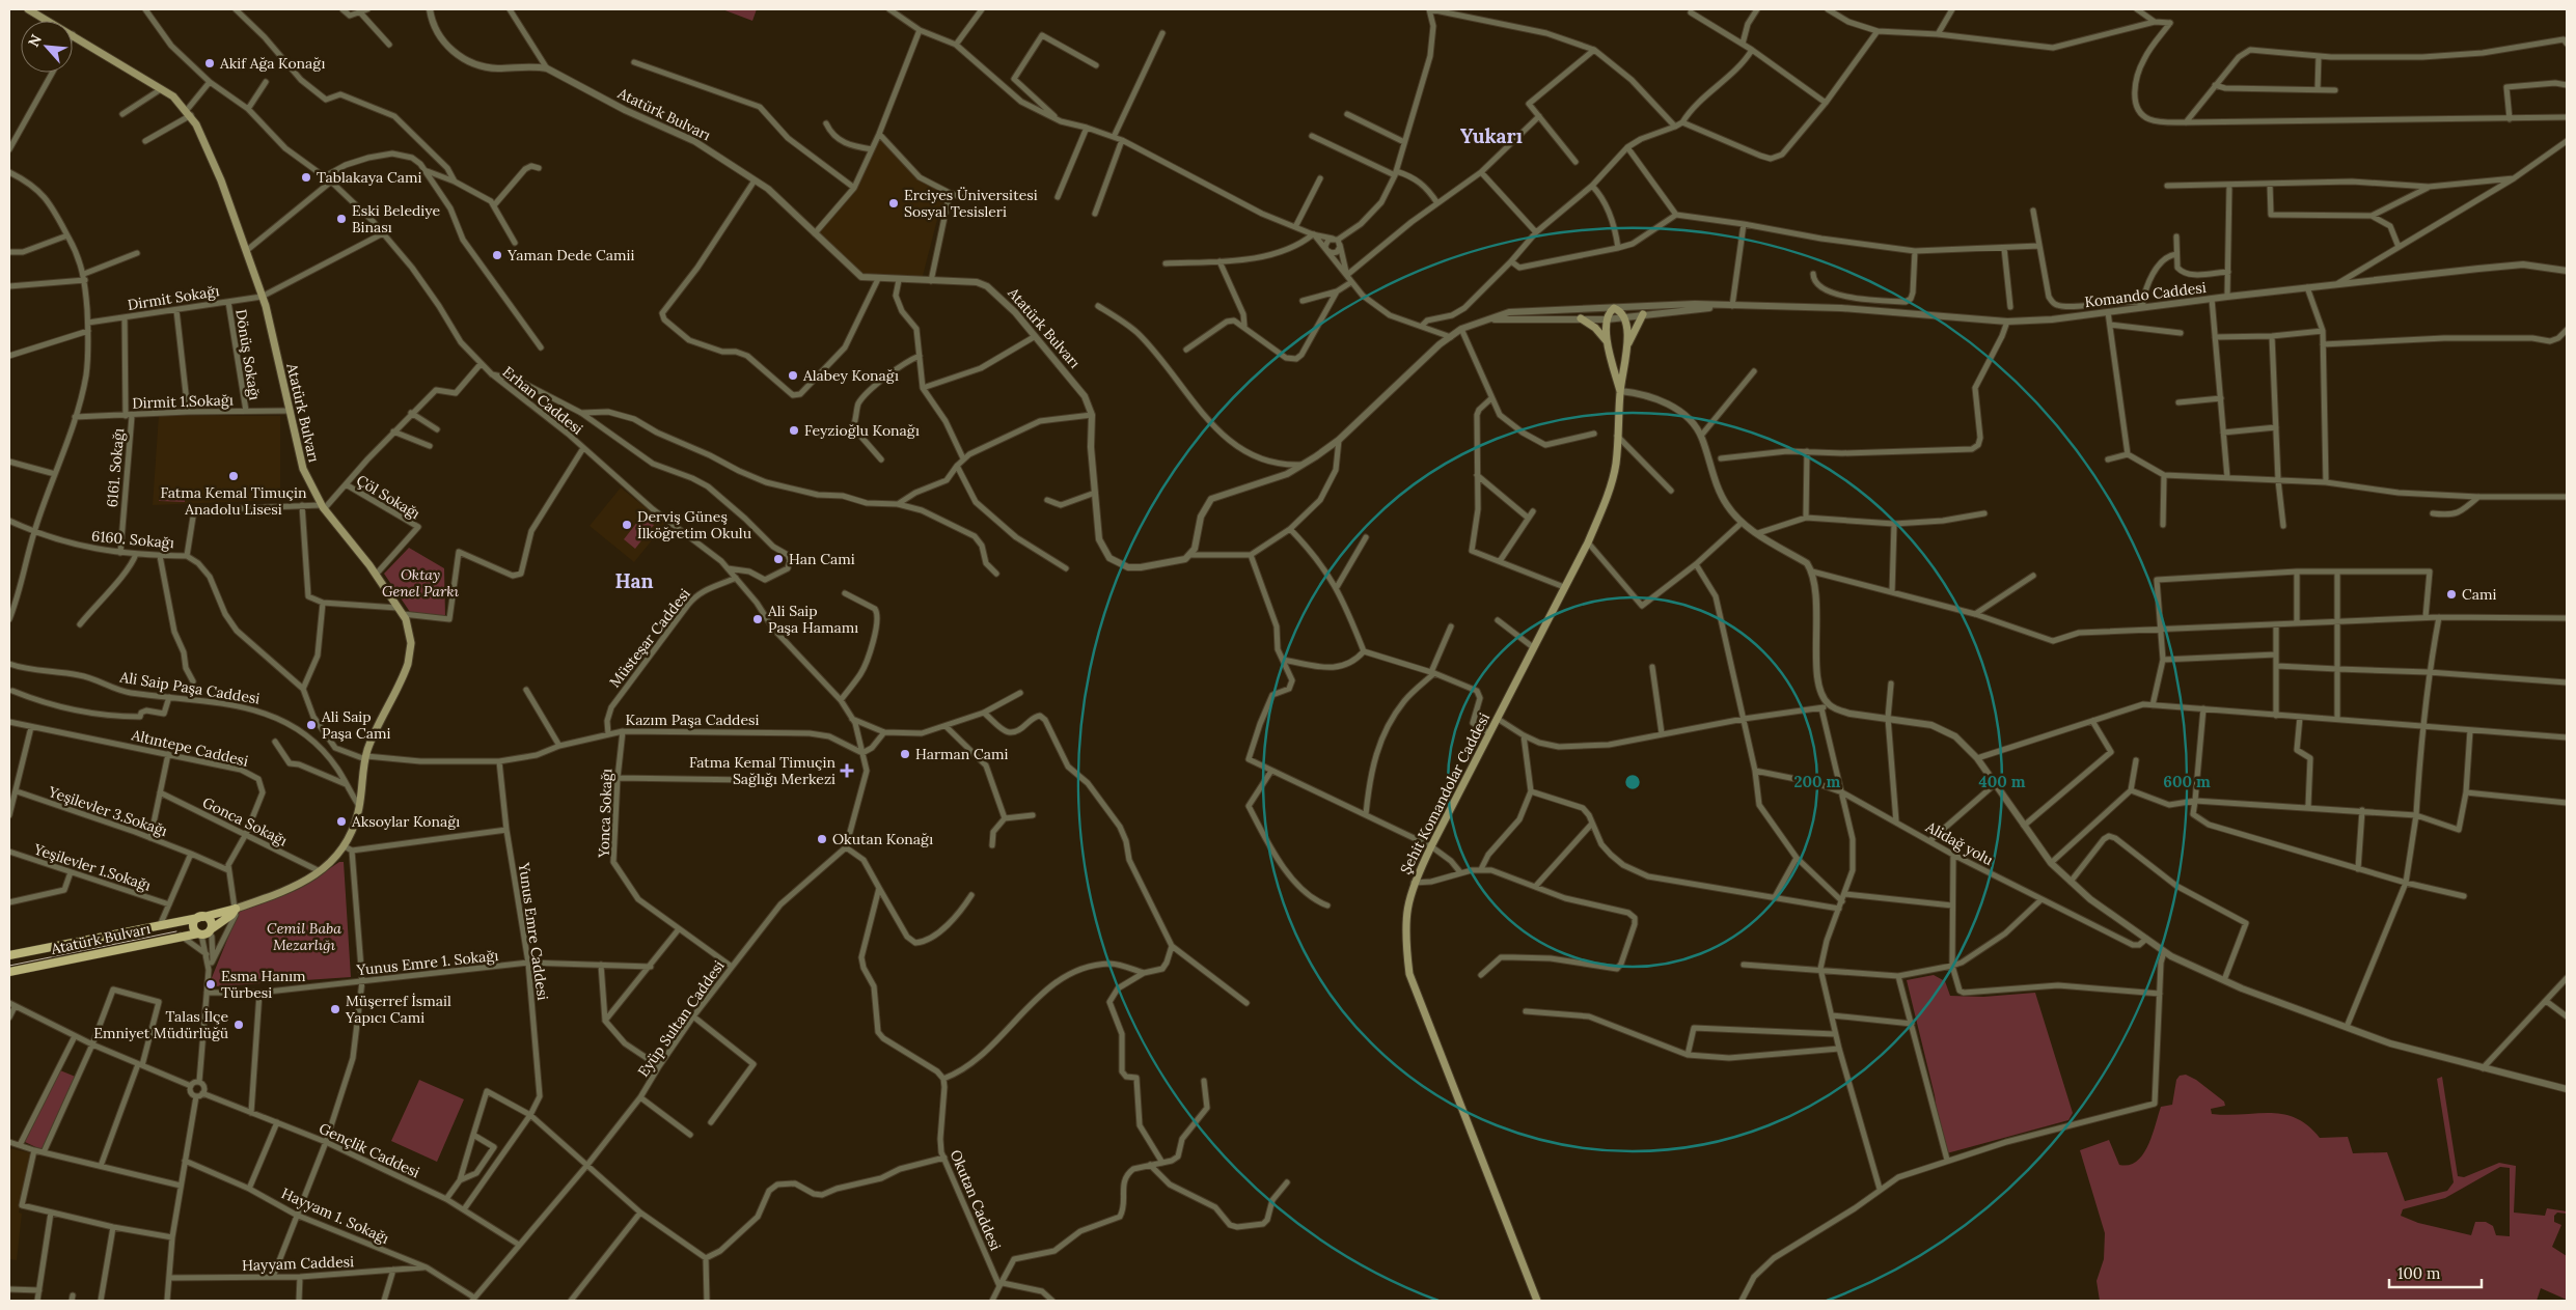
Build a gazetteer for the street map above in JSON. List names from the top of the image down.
{
  "streets": {
    "main road": ["Atatürk Bulvarı", "Şehit Komandolar Caddesi"],
    "street": [
      "Komando Caddesi",
      "Dirmit Sokağı",
      "Dönüş Sokağı",
      "Erhan Caddesi",
      "Dirmit 1.Sokağı",
      "6161. Sokağı",
      "Çöl Sokağı",
      "6160. Sokağı",
      "Müsteşar Caddesi",
      "Ali Saip Paşa Caddesi",
      "Kazım Paşa Caddesi",
      "Altıntepe Caddesi",
      "Yeşilevler 3.Sokağı",
      "Yonca Sokağı",
      "Gonca Sokağı",
      "Alidağ yolu",
      "Yeşilevler 1.Sokağı",
      "Yunus Emre Caddesi",
      "Yunus Emre 1. Sokağı",
      "Eyüp Sultan Caddesi",
      "Gençlik Caddesi",
      "Okutan Caddesi",
      "Hayyam 1. Sokağı",
      "Hayyam Caddesi"
    ]
  },
  "crossings": [
    ["Atatürk Bulvarı", "Dirmit Sokağı"],
    ["Atatürk Bulvarı", "Dirmit 1.Sokağı"],
    ["Atatürk Bulvarı", "Çöl Sokağı"],
    ["Atatürk Bulvarı", "6160. Sokağı"],
    ["Atatürk Bulvarı", "Ali Saip Paşa Caddesi"],
    ["Atatürk Bulvarı", "Kazım Paşa Caddesi"],
    ["Atatürk Bulvarı", "Gonca Sokağı"],
    ["Dirmit Sokağı", "Dönüş Sokağı"],
    ["Dirmit Sokağı", "Erhan Caddesi"],
    ["Dirmit Sokağı", "6161. Sokağı"],
    ["Dönüş Sokağı", "Dirmit 1.Sokağı"],
    ["Erhan Caddesi", "Müsteşar Caddesi"],
    ["Erhan Caddesi", "Kazım Paşa Caddesi"],
    ["Dirmit 1.Sokağı", "6161. Sokağı"],
    ["6161. Sokağı", "6160. Sokağı"],
    ["Müsteşar Caddesi", "Kazım Paşa Caddesi"],
    ["Kazım Paşa Caddesi", "Yonca Sokağı"],
    ["Kazım Paşa Caddesi", "Yunus Emre Caddesi"],
    ["Altıntepe Caddesi", "Yeşilevler 3.Sokağı"],
    ["Altıntepe Caddesi", "Gonca Sokağı"],
    ["Yonca Sokağı", "Eyüp Sultan Caddesi"],
    ["Yunus Emre Caddesi", "Yunus Emre 1. Sokağı"],
    ["Yunus Emre Caddesi", "Gençlik Caddesi"],
    ["Eyüp Sultan Caddesi", "Gençlik Caddesi"],
    ["Eyüp Sultan Caddesi", "Hayyam 1. Sokağı"],
    ["Hayyam 1. Sokağı", "Hayyam Caddesi"]
  ],
  "districts": ["Yukarı", "Han"],
  "parks": ["Oktay Genel Parkı", "Cemil Baba Mezarlığı"],
  "places": {
    "other": [
      "Akif Ağa Konağı",
      "Tablakaya Cami",
      "Erciyes Üniversitesi Sosyal Tesisleri",
      "Eski Belediye Binası",
      "Yaman Dede Camii",
      "Alabey Konağı",
      "Feyzioğlu Konağı",
      "Fatma Kemal Timuçin Anadolu Lisesi",
      "Derviş Güneş İlköğretim Okulu",
      "Han Cami",
      "Cami",
      "Ali Saip Paşa Hamamı",
      "Ali Saip Paşa Cami",
      "Harman Cami",
      "Aksoylar Konağı",
      "Okutan Konağı",
      "Esma Hanım Türbesi",
      "Müşerref İsmail Yapıcı Cami",
      "Talas İlçe Emniyet Müdürlüğü"
    ],
    "health": ["Fatma Kemal Timuçin Sağlığı Merkezi"]
  },
  "scale_bar": "100 m",
  "north": "top left",
  "rings": ["200 m", "400 m", "600 m"]
}
